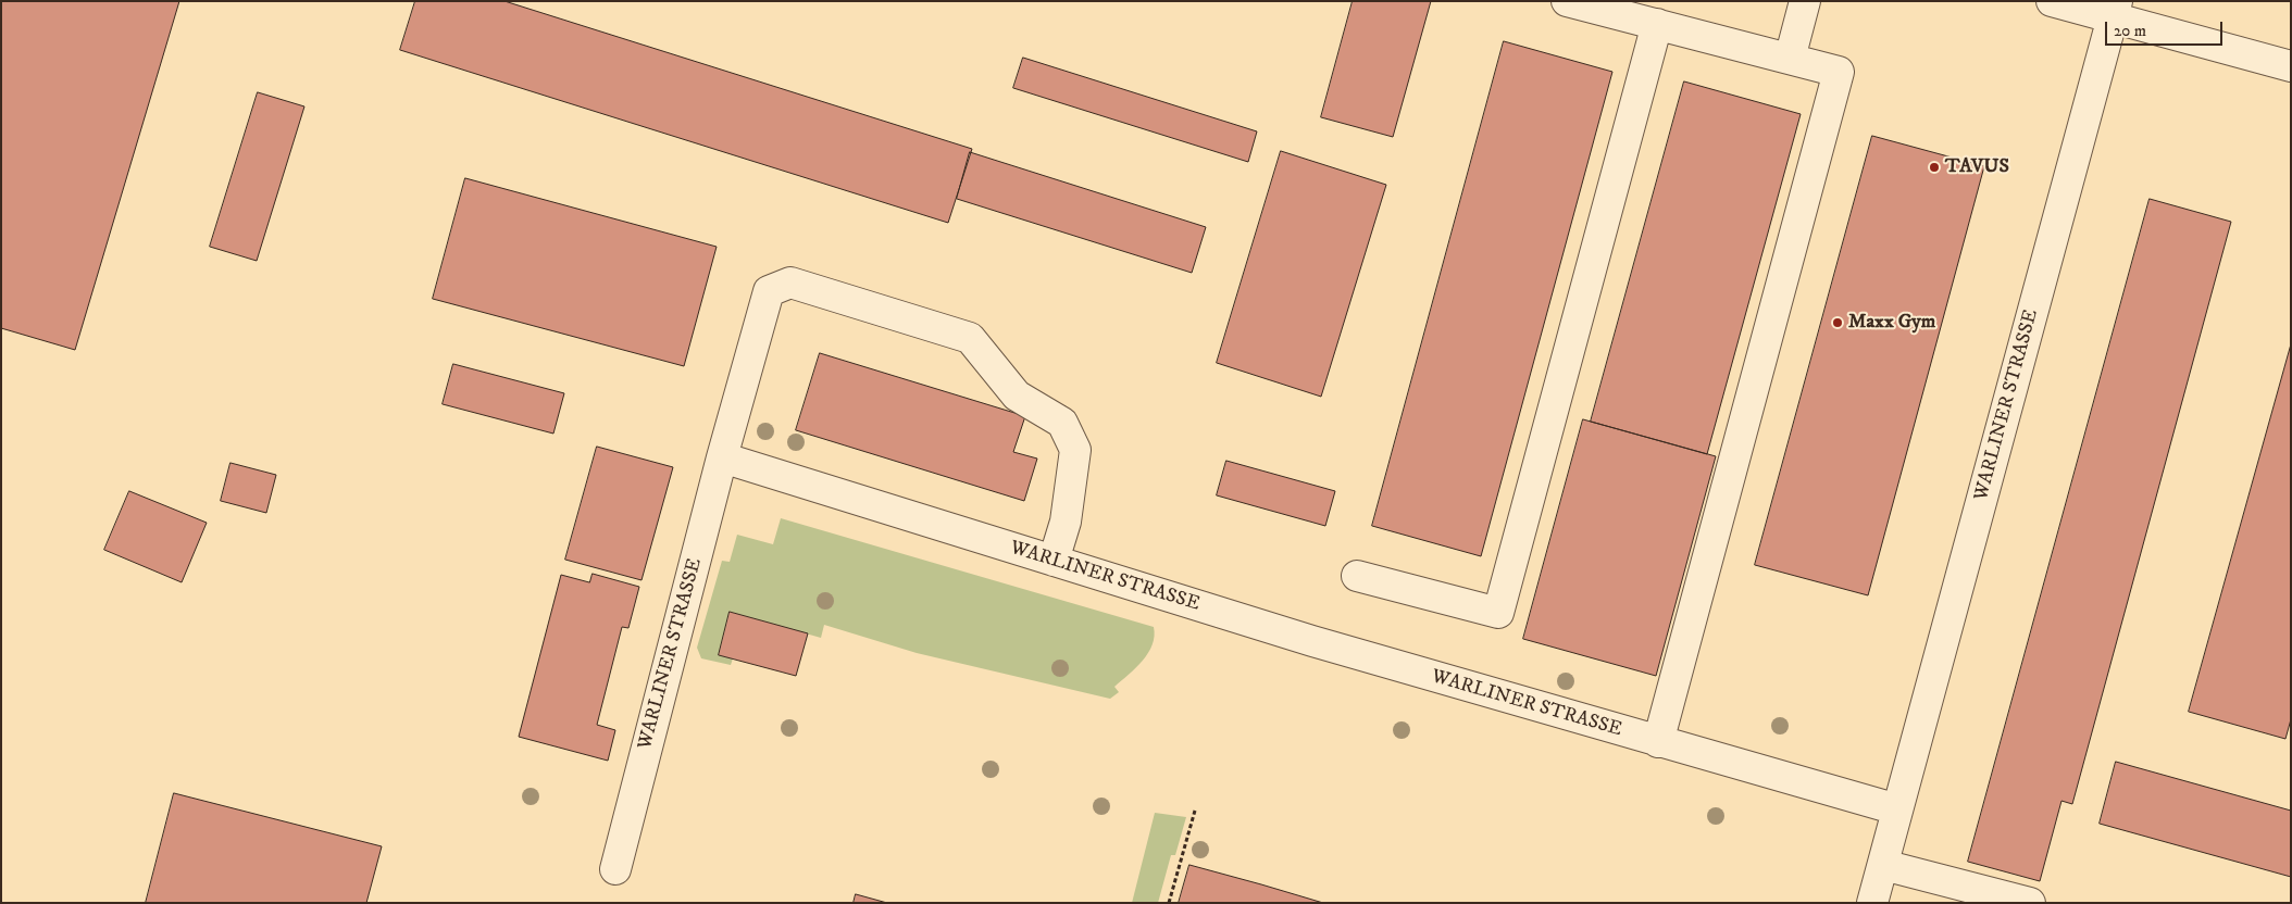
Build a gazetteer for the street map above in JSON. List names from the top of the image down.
{
  "streets": {
    "street": ["WARLINER STRASSE"]
  },
  "places": ["TAVUS", "Maxx Gym"],
  "scale_bar": "20 m"
}
